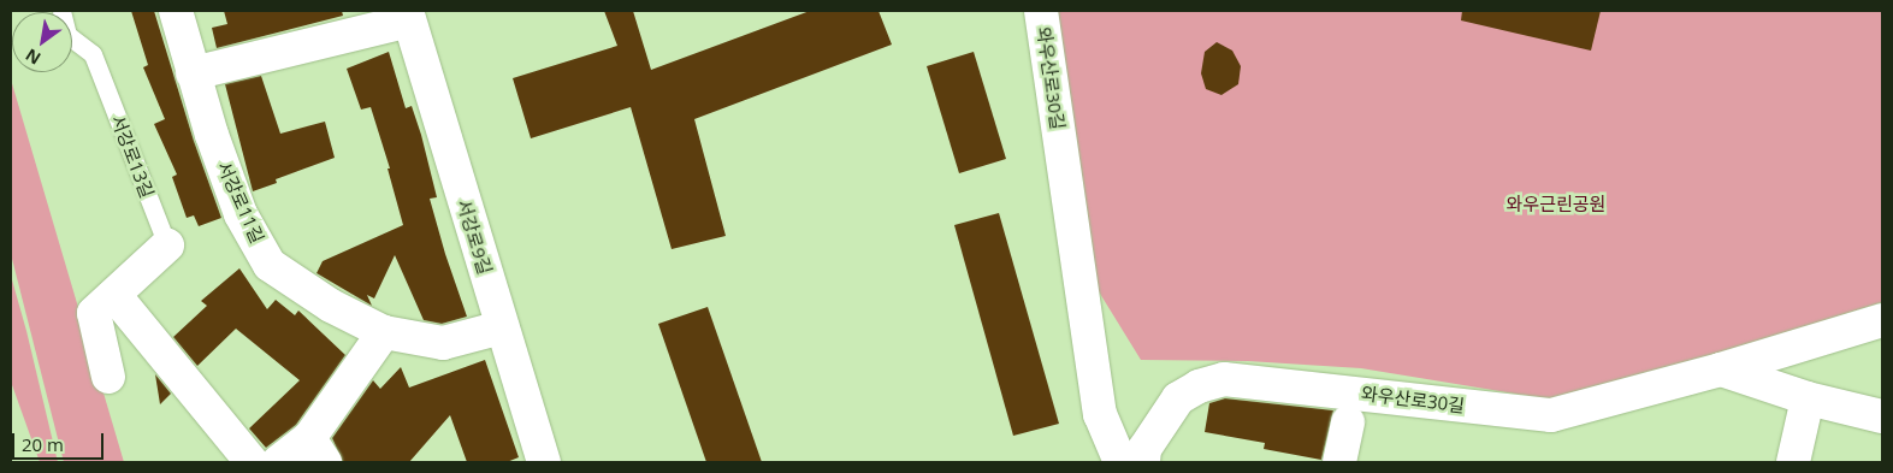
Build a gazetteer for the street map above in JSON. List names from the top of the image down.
{
  "streets": {
    "street": [
      "와우산로30길",
      "서강로13길",
      "서강로11길",
      "서강로9길"
    ]
  },
  "crossings": [
    ["서강로11길", "서강로9길"]
  ],
  "parks": ["와우근린공원"],
  "scale_bar": "20 m",
  "north": "bottom left"
}
